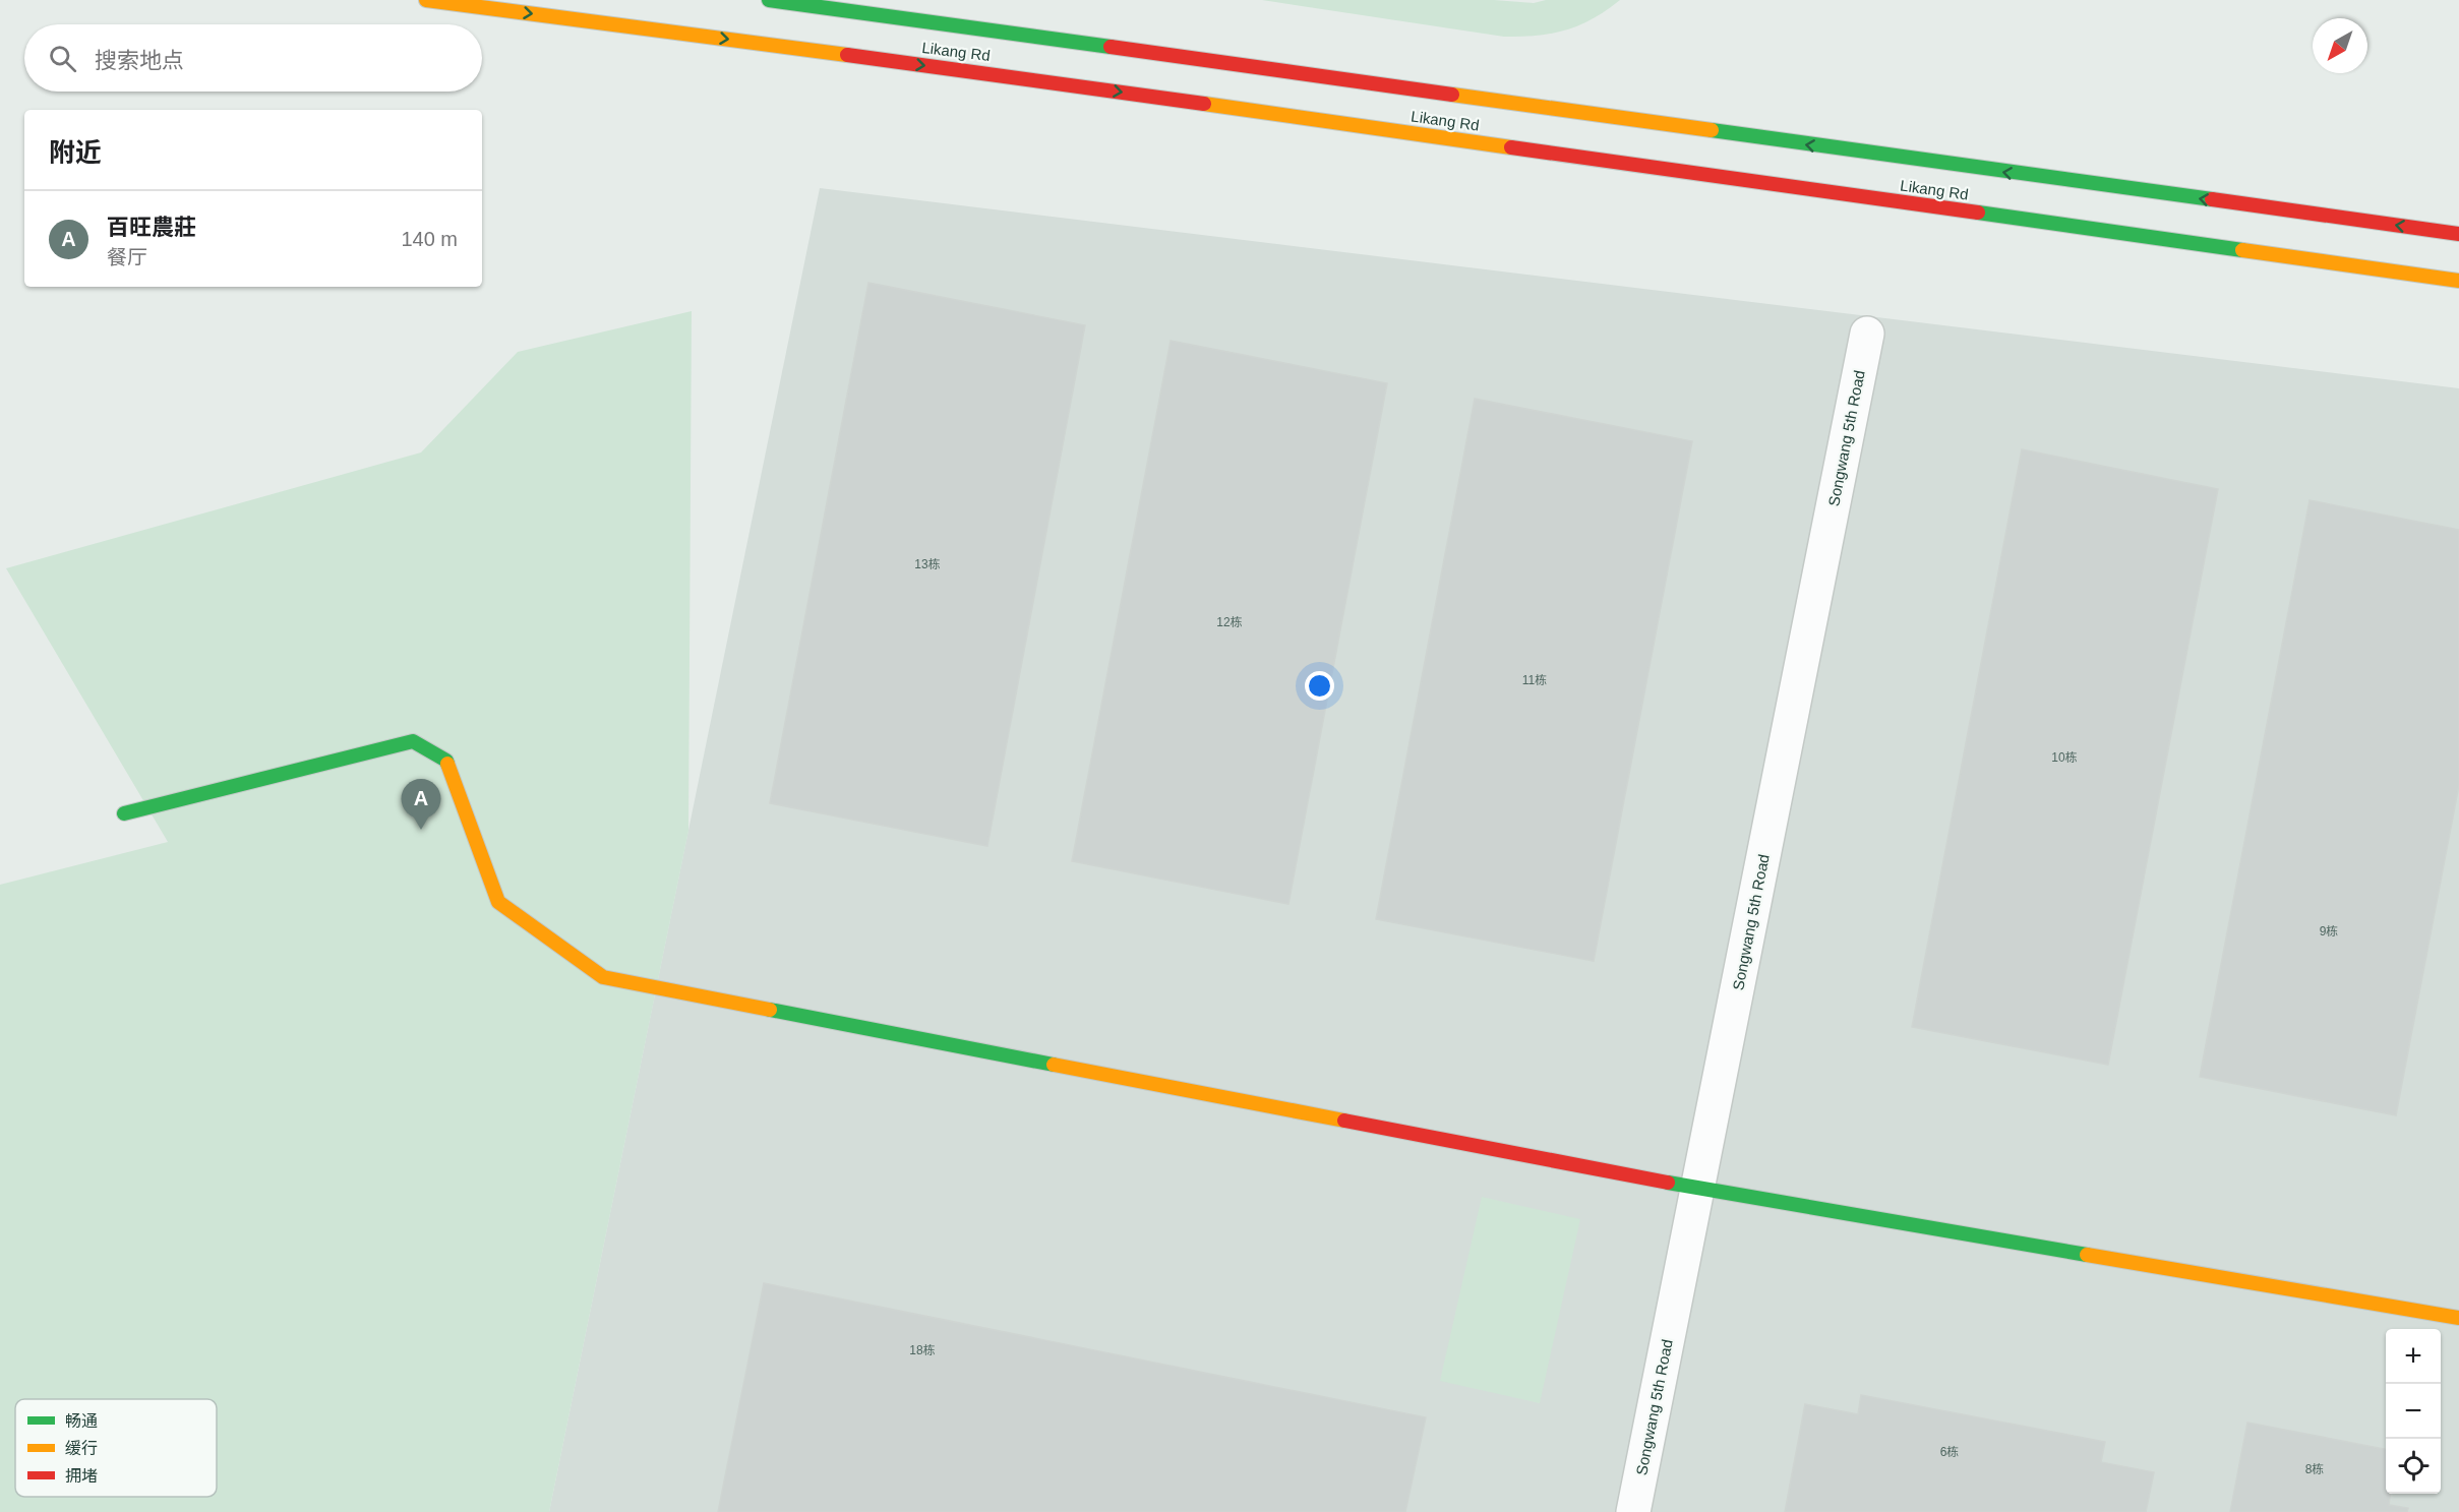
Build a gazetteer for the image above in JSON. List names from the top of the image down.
{
  "streets": {
    "street": ["Likang Rd", "Songwang 5th Road"]
  },
  "house_numbers": [
    "13栋",
    "12栋",
    "11栋",
    "10栋",
    "9栋",
    "18栋",
    "6栋",
    "8栋"
  ],
  "legend": ["畅通", "缓行", "拥堵"],
  "north": "bottom left",
  "page": {
    "search": "搜索地点",
    "heading": "附近",
    "list": [
      {
        "mark": "A",
        "name": "百旺農莊",
        "note": "餐厅",
        "value": "140 m"
      }
    ],
    "pins": "A",
    "map_buttons": ["+", "−"]
  }
}
